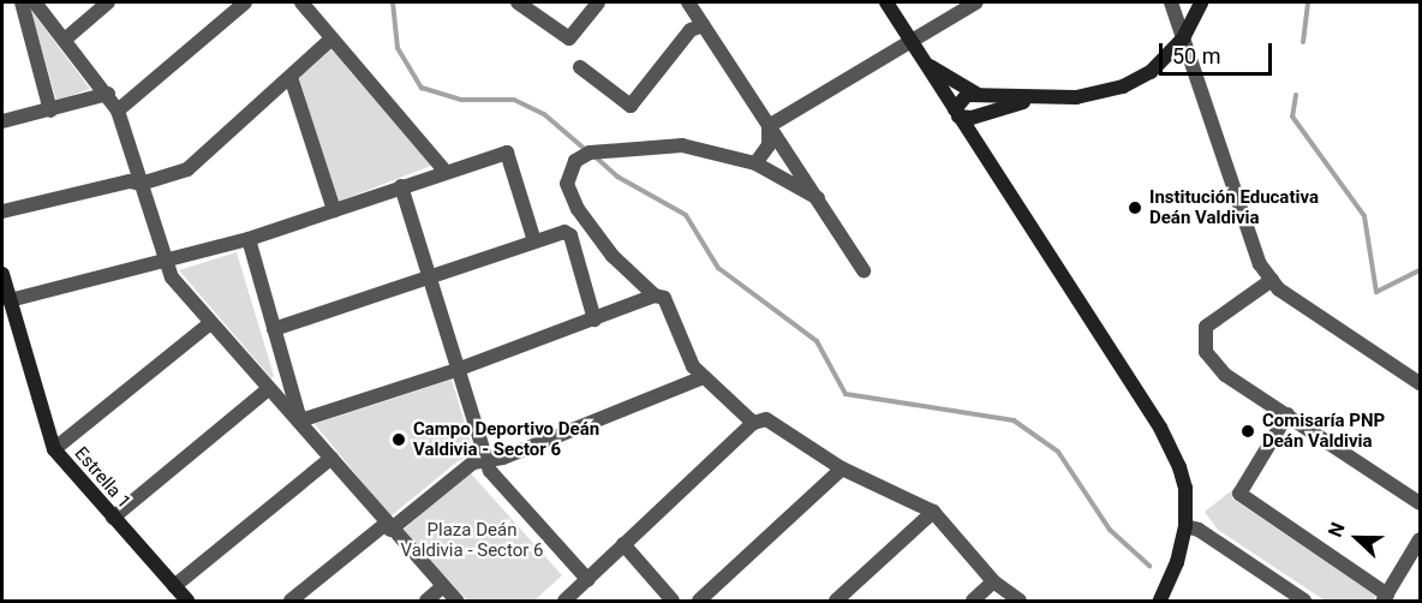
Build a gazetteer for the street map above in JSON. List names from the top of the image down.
{
  "streets": {
    "street": ["Estrella 1"]
  },
  "parks": ["Plaza Deán Valdivia - Sector 6"],
  "places": ["Institución Educativa Deán Valdivia", "Comisaría PNP Deán Valdivia", "Campo Deportivo Deán Valdivia - Sector 6"],
  "scale_bar": "50 m",
  "north": "left"
}
